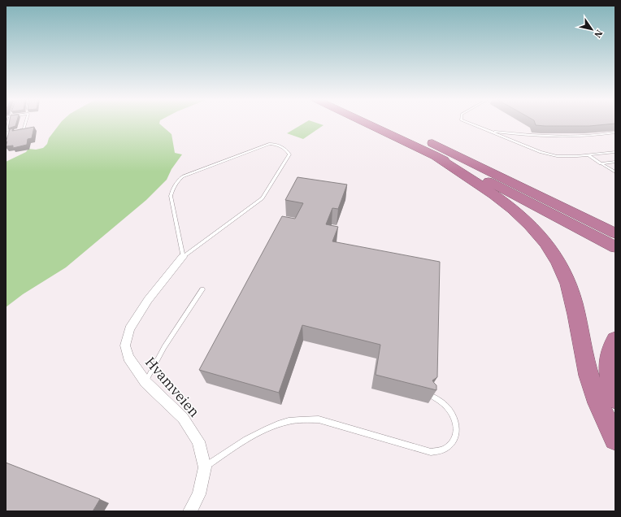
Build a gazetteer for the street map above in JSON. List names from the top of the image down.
{
  "streets": {
    "street": ["Hvamveien"]
  },
  "north": "bottom right"
}
